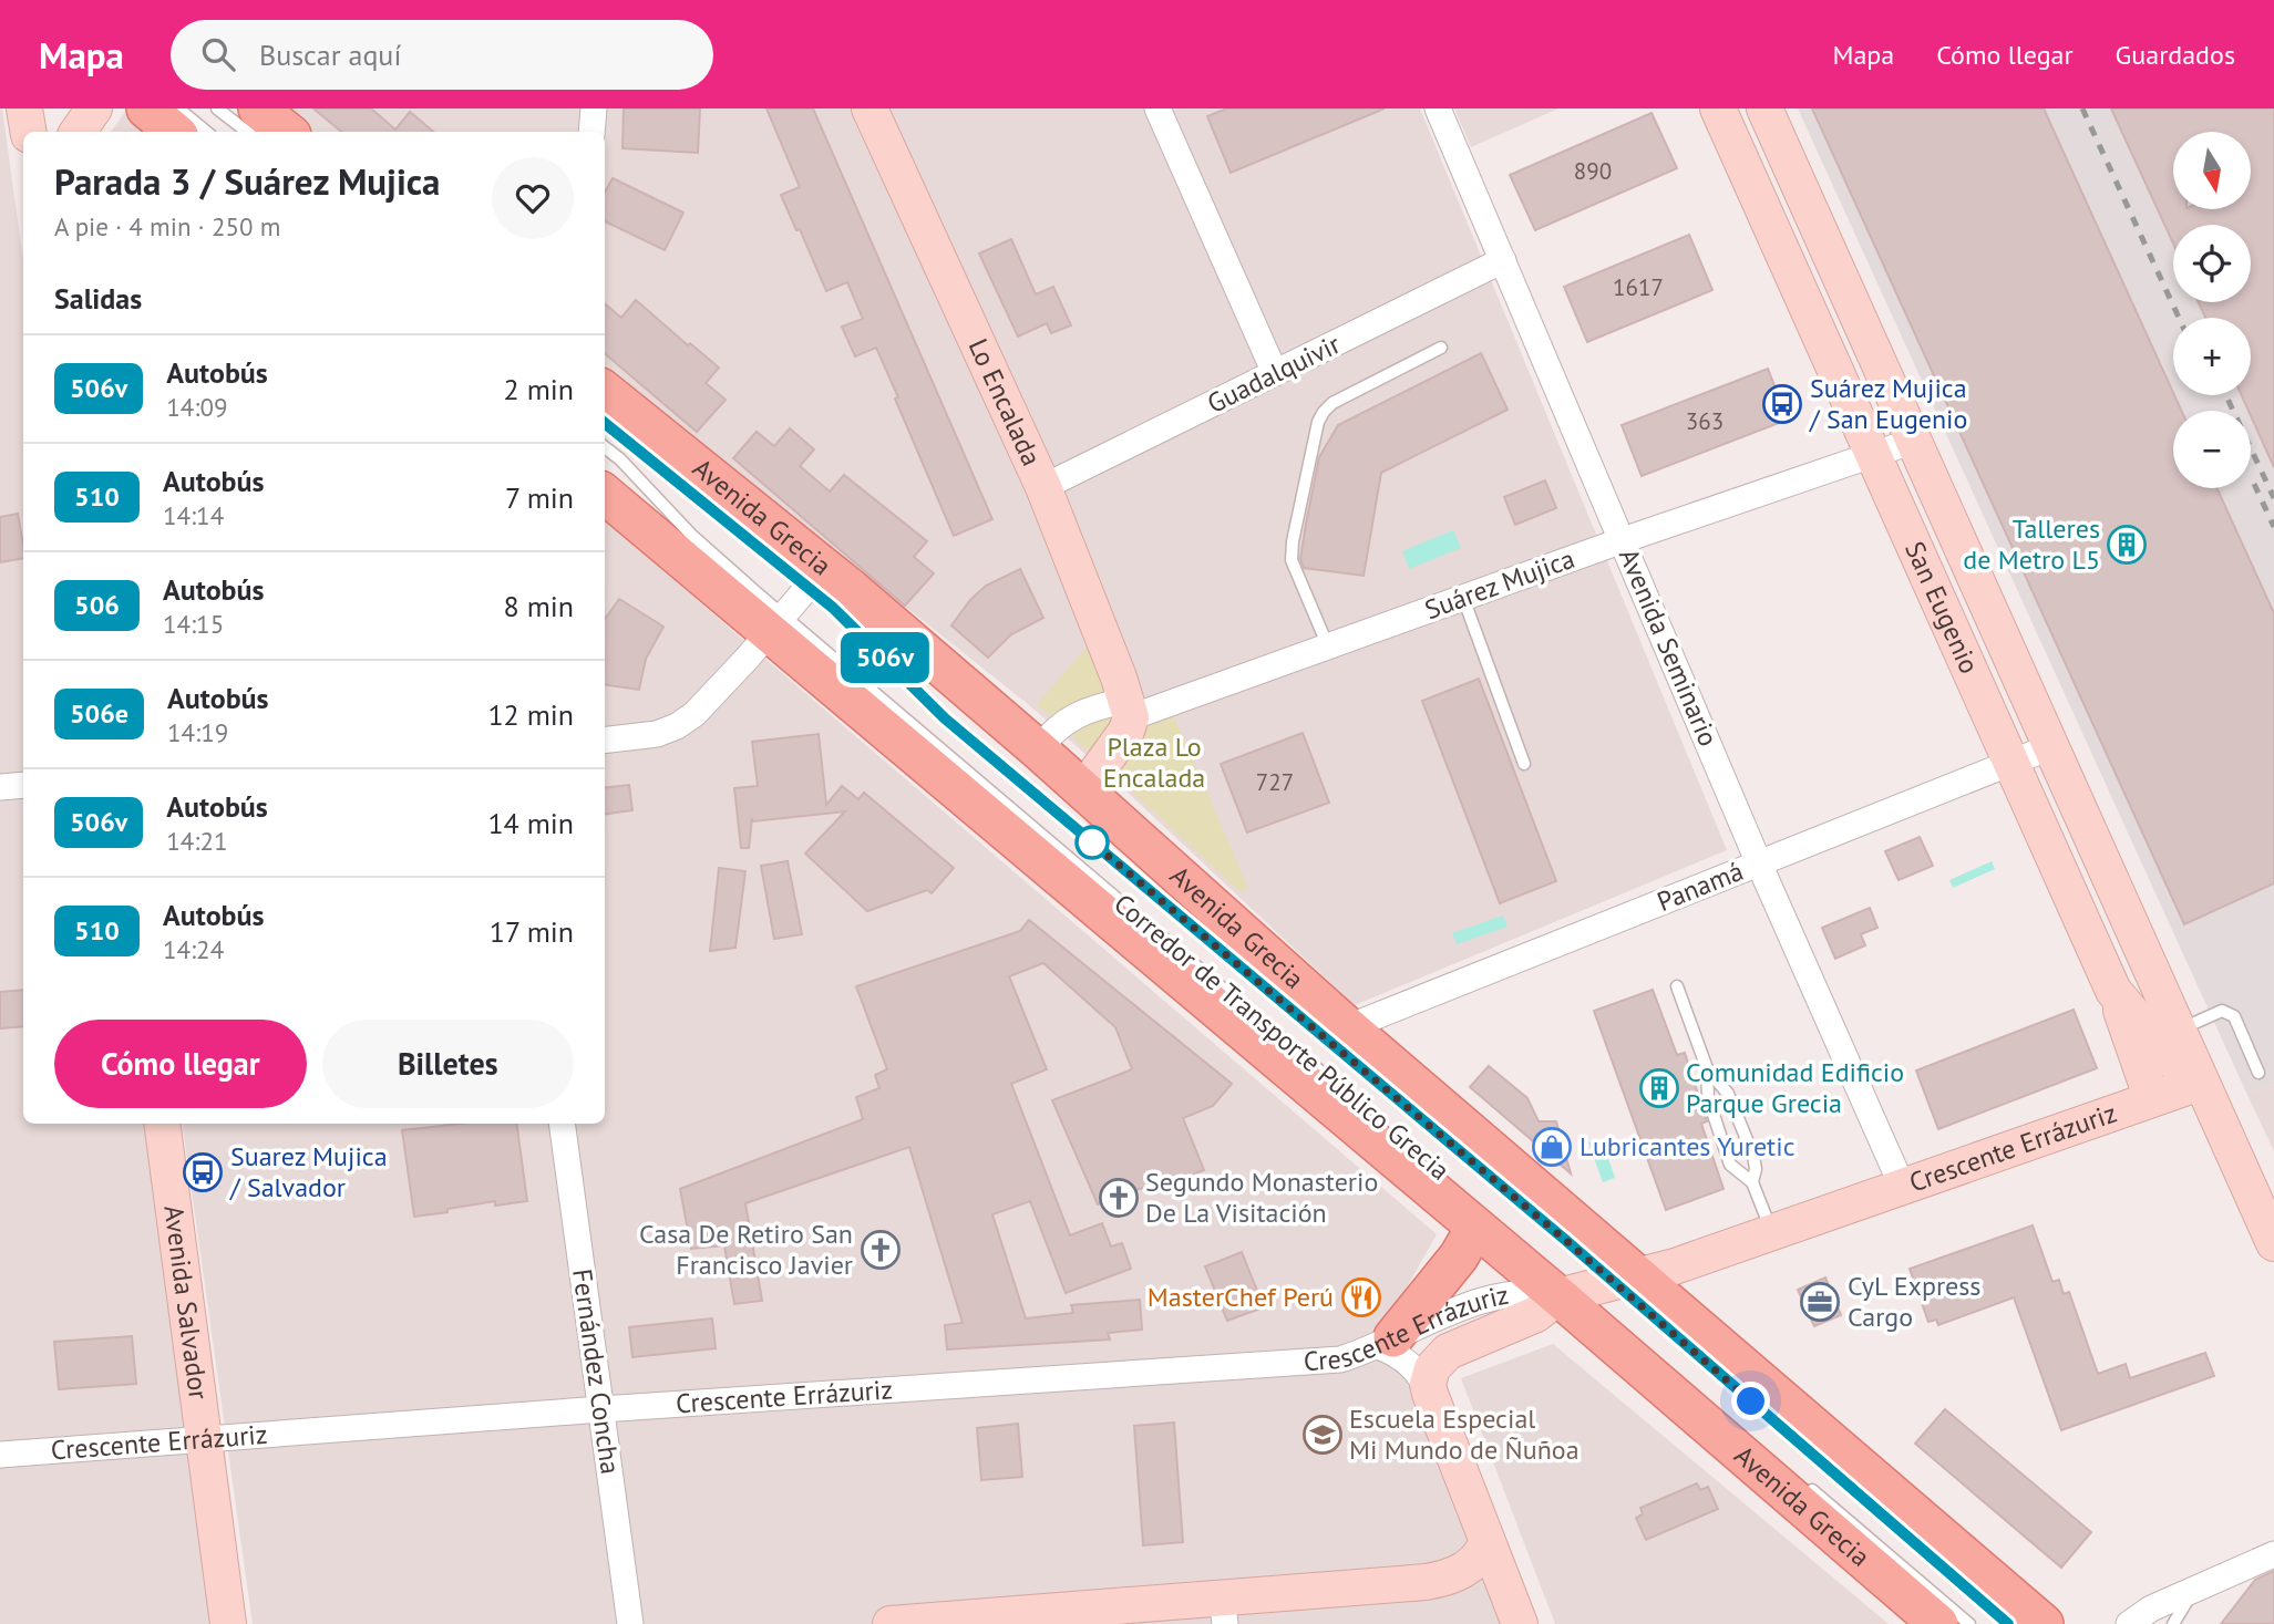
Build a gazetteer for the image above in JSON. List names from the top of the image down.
{
  "streets": {
    "main road": [
      "Lo Encalada",
      "Avenida Grecia",
      "San Eugenio",
      "Crescente Errázuriz",
      "Avenida Salvador"
    ],
    "street": [
      "Guadalquivir",
      "Suárez Mujica",
      "Avenida Seminario",
      "Panamá",
      "Fernández Concha"
    ],
    "lane": ["Corredor de Transporte Público Grecia"]
  },
  "crossings": [
    ["Guadalquivir", "Lo Encalada"],
    ["Guadalquivir", "Avenida Seminario"],
    ["Lo Encalada", "Suárez Mujica"],
    ["Avenida Grecia", "Panamá"],
    ["Avenida Grecia", "Corredor de Transporte Público Grecia"],
    ["Avenida Grecia", "Crescente Errázuriz"],
    ["Suárez Mujica", "San Eugenio"],
    ["Suárez Mujica", "Avenida Seminario"],
    ["San Eugenio", "Panamá"],
    ["San Eugenio", "Crescente Errázuriz"],
    ["Avenida Seminario", "Panamá"],
    ["Avenida Seminario", "Crescente Errázuriz"],
    ["Corredor de Transporte Público Grecia", "Crescente Errázuriz"],
    ["Crescente Errázuriz", "Avenida Salvador"],
    ["Crescente Errázuriz", "Fernández Concha"]
  ],
  "parks": ["Plaza Lo Encalada"],
  "places": {
    "bus stop": ["Suárez Mujica / San Eugenio", "Suarez Mujica / Salvador"],
    "building": ["Talleres de Metro L5", "Comunidad Edificio Parque Grecia"],
    "shop": ["Lubricantes Yuretic"],
    "church": ["Segundo Monasterio De La Visitación", "Casa De Retiro San Francisco Javier"],
    "restaurant": ["MasterChef Perú"],
    "office": ["CyL Express Cargo"],
    "school or university": ["Escuela Especial Mi Mundo de Ñuñoa"]
  },
  "lines": ["bus line 506v"],
  "house_numbers": [
    "890",
    "1617",
    "363",
    "727"
  ],
  "north": "bottom",
  "page": {
    "header": "Mapa",
    "search": "Buscar aquí",
    "nav": ["Mapa", "Cómo llegar", "Guardados"],
    "on_map": "506v",
    "map_buttons": ["+", "−"],
    "heading": [
      ["Parada 3 / Suárez Mujica", "A pie · 4 min · 250 m"],
      "Salidas"
    ],
    "list": [
      {
        "mark": "506v",
        "name": "Autobús",
        "note": "14:09",
        "value": "2 min"
      },
      {
        "mark": "510",
        "name": "Autobús",
        "note": "14:14",
        "value": "7 min"
      },
      {
        "mark": "506",
        "name": "Autobús",
        "note": "14:15",
        "value": "8 min"
      },
      {
        "mark": "506e",
        "name": "Autobús",
        "note": "14:19",
        "value": "12 min"
      },
      {
        "mark": "506v",
        "name": "Autobús",
        "note": "14:21",
        "value": "14 min"
      },
      {
        "mark": "510",
        "name": "Autobús",
        "note": "14:24",
        "value": "17 min"
      }
    ],
    "buttons": ["Cómo llegar", "Billetes"]
  }
}
